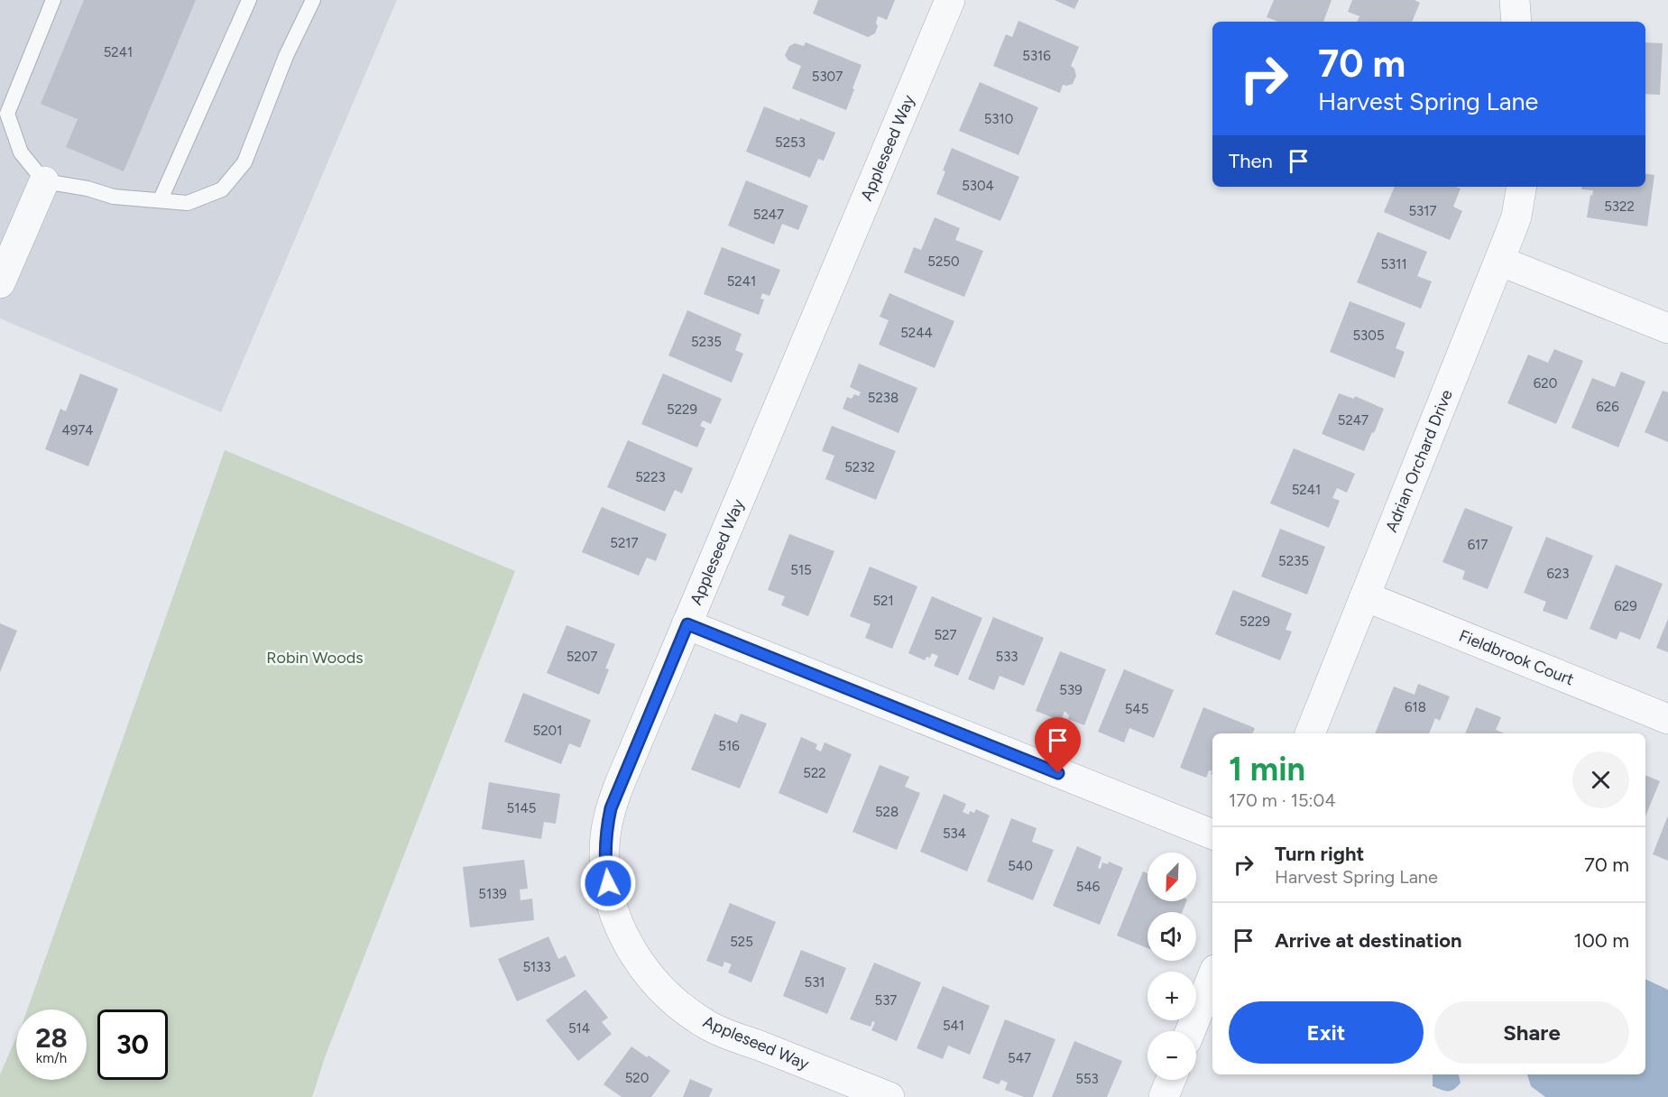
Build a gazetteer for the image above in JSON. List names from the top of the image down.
{
  "streets": {
    "street": ["Appleseed Way", "Adrian Orchard Drive", "Fieldbrook Court"]
  },
  "crossings": [
    ["Adrian Orchard Drive", "Fieldbrook Court"]
  ],
  "parks": ["Robin Woods"],
  "house_numbers": [
    "5241",
    "5316",
    "5307",
    "5310",
    "5253",
    "5304",
    "5322",
    "5317",
    "5247",
    "5250",
    "5311",
    "5241",
    "5244",
    "5305",
    "5235",
    "620",
    "5238",
    "626",
    "5229",
    "5247",
    "4974",
    "5232",
    "5223",
    "5241",
    "5217",
    "617",
    "5235",
    "515",
    "623",
    "521",
    "629",
    "5229",
    "527",
    "5207",
    "533",
    "539",
    "618",
    "545",
    "5201",
    "516",
    "522",
    "5145",
    "528",
    "534",
    "540",
    "546",
    "5139",
    "525",
    "5133",
    "531",
    "537",
    "541",
    "514",
    "547",
    "520",
    "553"
  ],
  "north": "bottom left",
  "page": {
    "turn": ["70 m", "Harvest Spring Lane"],
    "then": "Then",
    "heading": ["1 min", "170 m · 15:04"],
    "list": [
      {
        "name": "Turn right",
        "note": "Harvest Spring Lane",
        "value": "70 m"
      },
      {
        "name": "Arrive at destination",
        "value": "100 m"
      }
    ],
    "map_buttons": ["+", "−"],
    "buttons": ["Exit", "Share"],
    "speed": "28 km/h",
    "limit": "30"
  }
}
